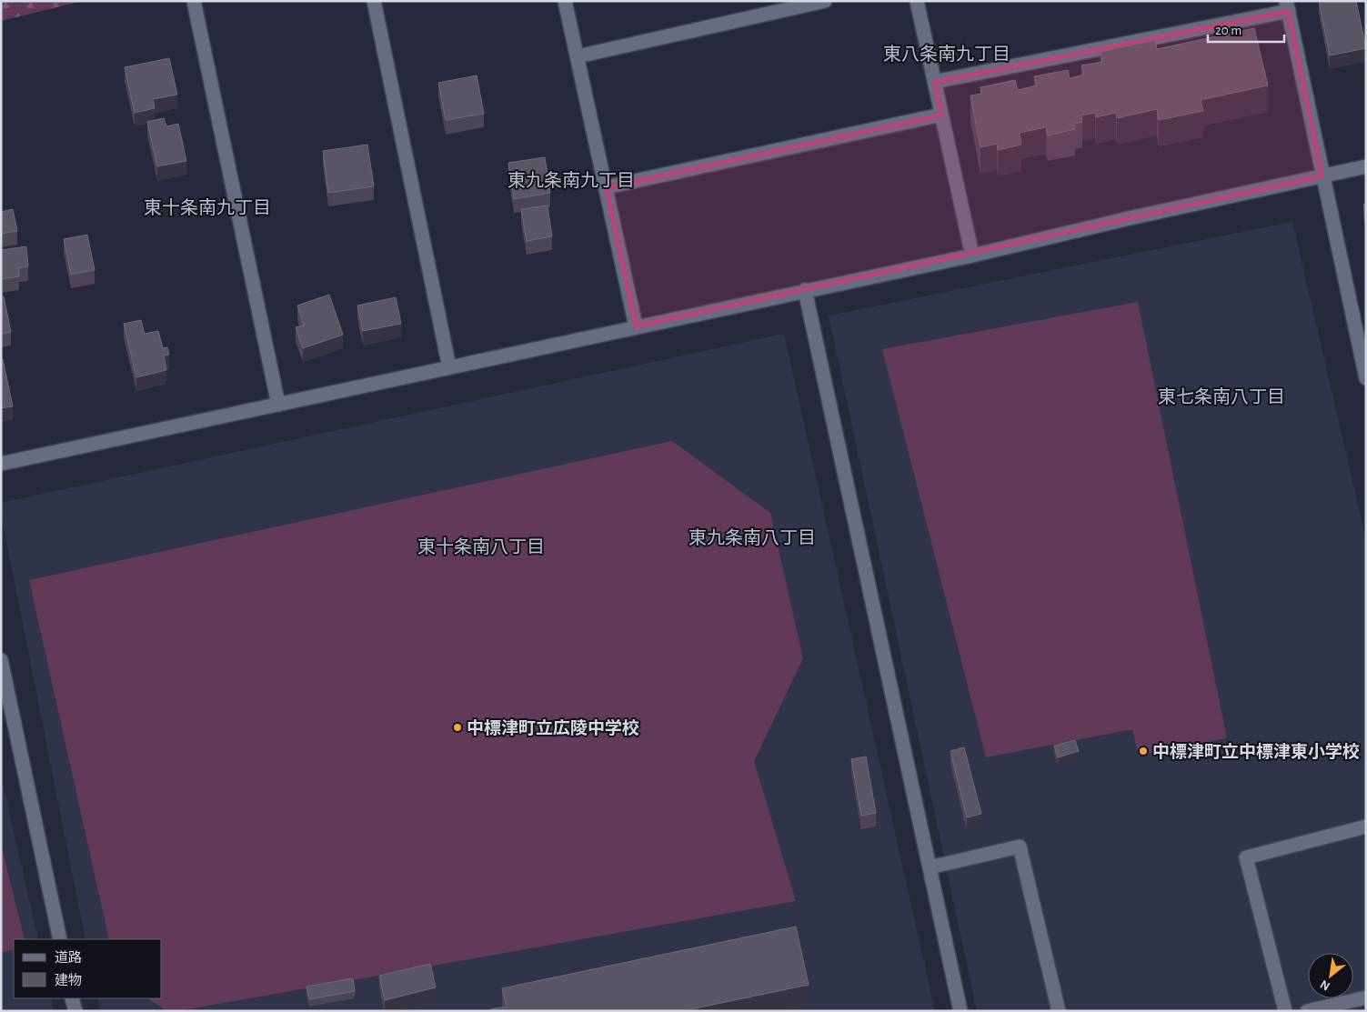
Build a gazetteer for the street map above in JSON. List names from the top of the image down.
{
  "districts": [
    "東八条南九丁目",
    "東九条南九丁目",
    "東十条南九丁目",
    "東七条南八丁目",
    "東九条南八丁目",
    "東十条南八丁目"
  ],
  "places": ["中標津町立広陵中学校", "中標津町立中標津東小学校"],
  "legend": ["道路", "建物"],
  "scale_bar": "20 m",
  "north": "bottom left"
}
